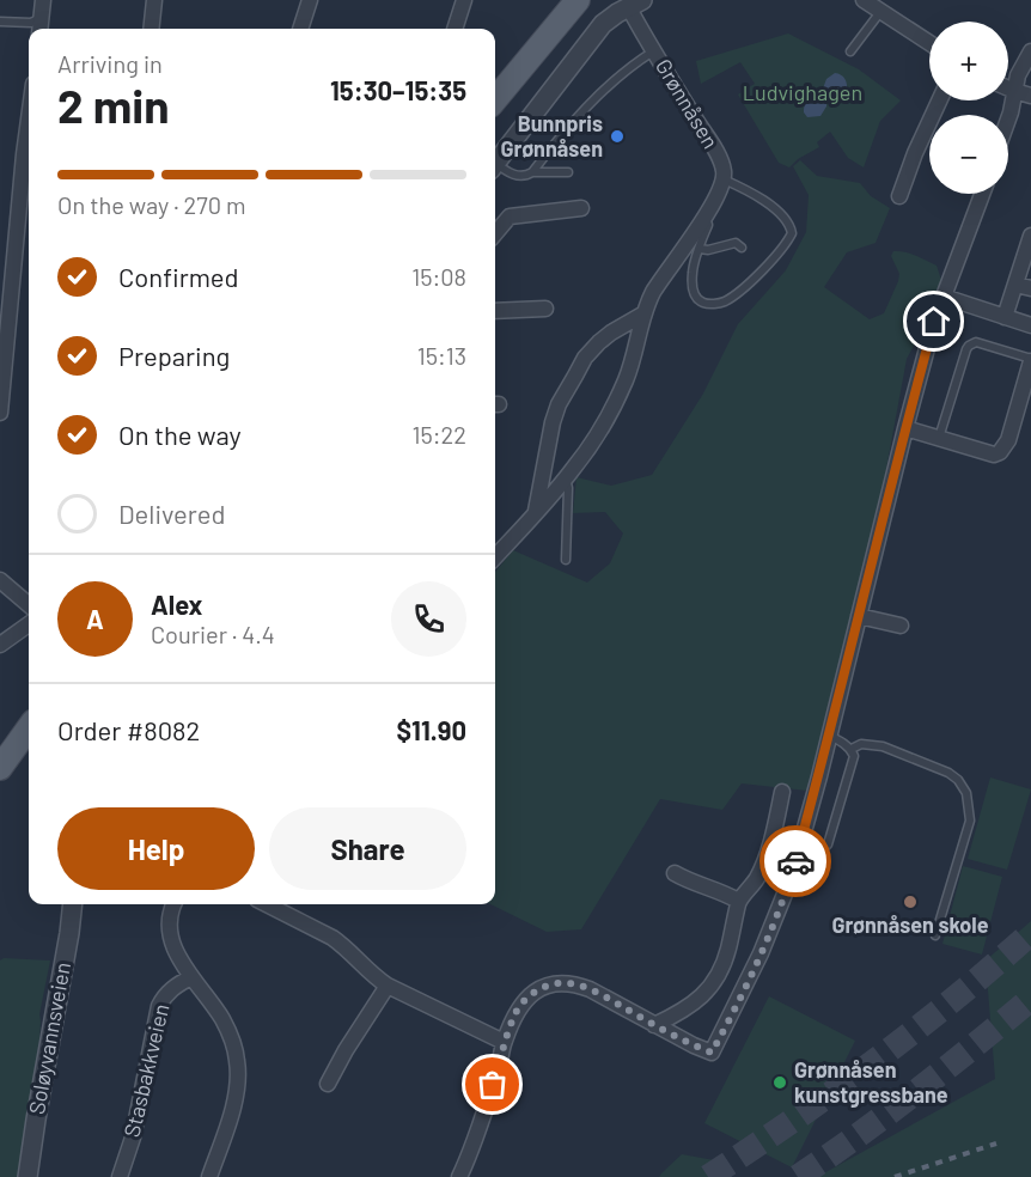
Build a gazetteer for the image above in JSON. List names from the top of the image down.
{
  "streets": {
    "street": ["Grønnåsen", "Soløyvannsveien", "Stasbakkveien"]
  },
  "parks": ["Ludvighagen"],
  "places": ["Bunnpris Grønnåsen", "Grønnåsen skole", "Grønnåsen kunstgressbane"],
  "page": {
    "map_buttons": ["+", "−"],
    "heading": ["2 min", "Arriving in", "15:30–15:35"],
    "panel": [
      "Alex",
      "Courier · 4.4",
      "Order #8082",
      "$11.90"
    ],
    "bar": "On the way · 270 m",
    "list": [
      ["Confirmed", "15:08"],
      ["Preparing", "15:13"],
      ["On the way", "15:22"],
      "Delivered"
    ],
    "round": "A",
    "buttons": ["Help", "Share"]
  }
}
